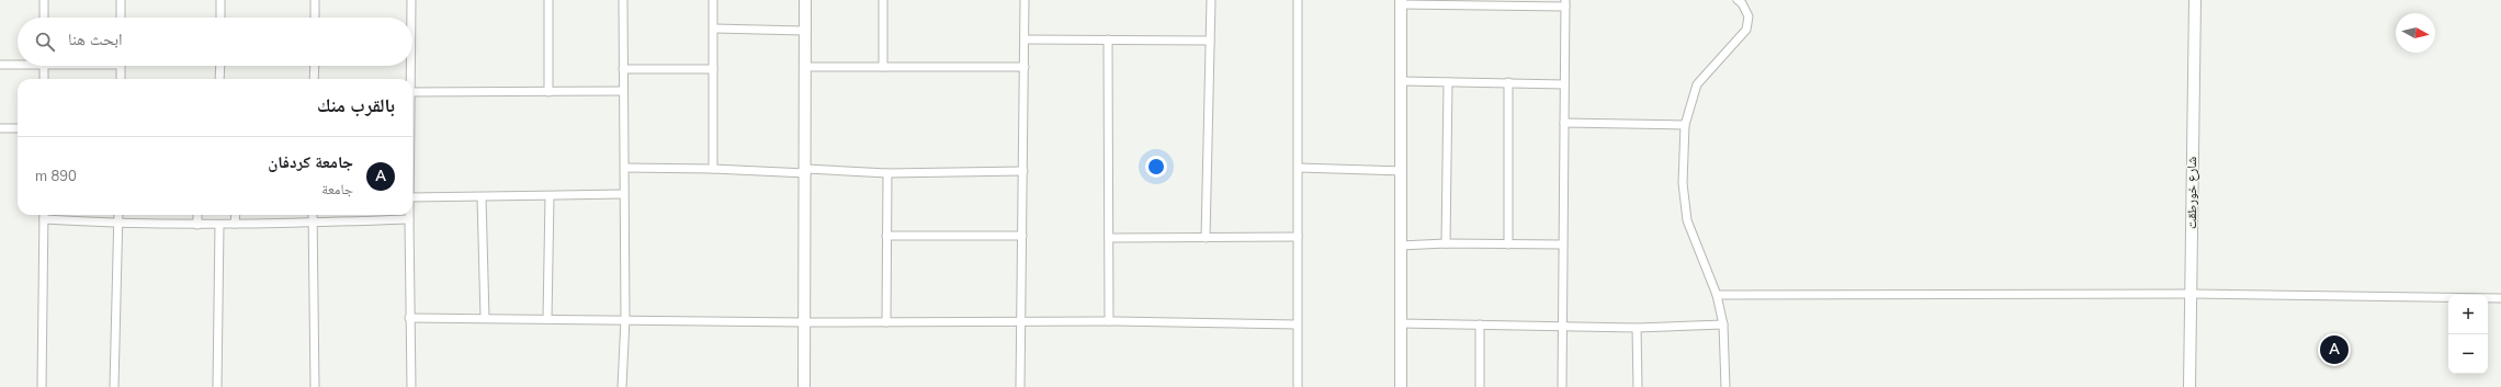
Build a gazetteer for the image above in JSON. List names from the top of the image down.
{
  "streets": {
    "street": ["شارع خورطقت"]
  },
  "north": "right",
  "page": {
    "search": "ابحث هنا",
    "heading": "بالقرب منك",
    "list": [
      {
        "mark": "A",
        "name": "جامعة كردفان",
        "note": "جامعة",
        "value": "890 m"
      }
    ],
    "map_buttons": ["+", "−"],
    "pins": "A"
  }
}
